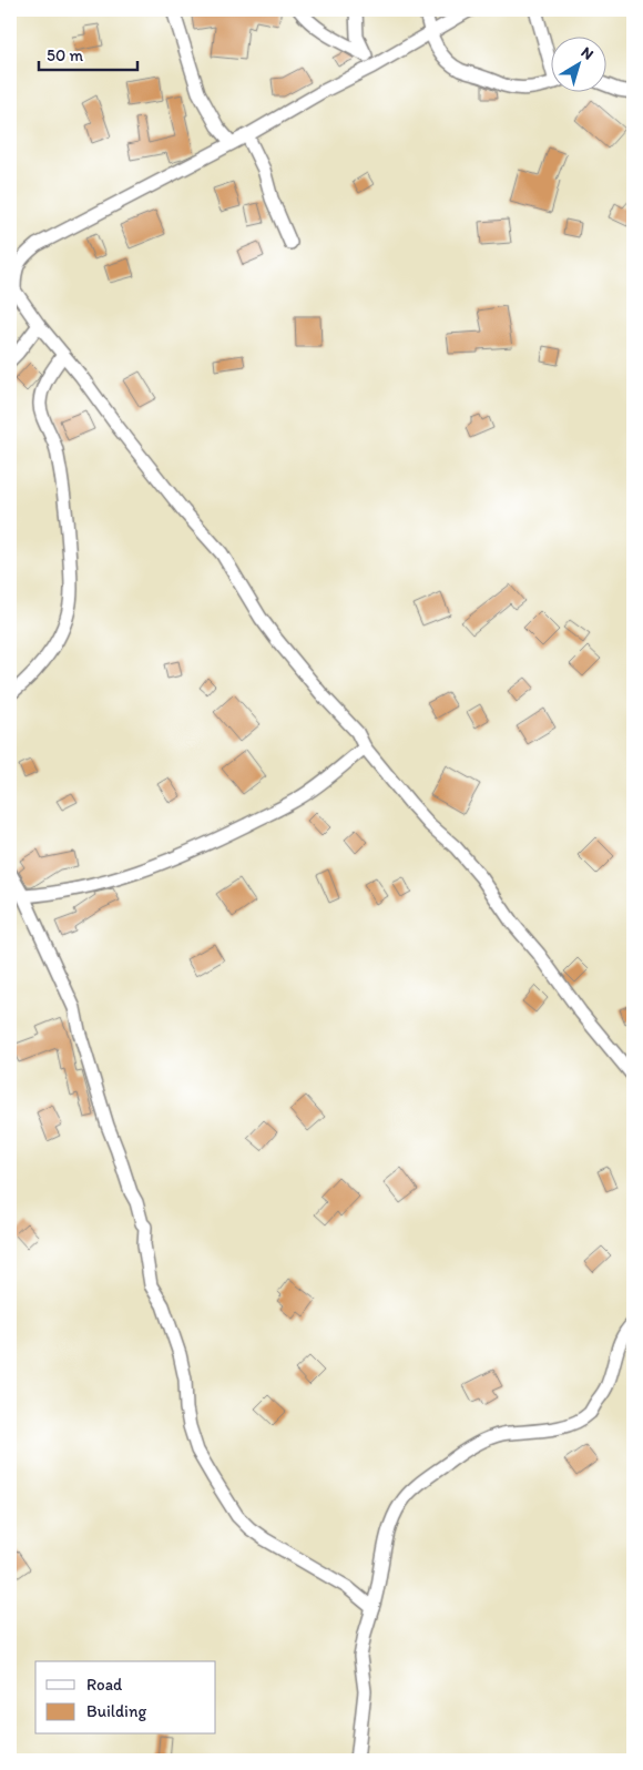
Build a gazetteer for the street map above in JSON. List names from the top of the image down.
{
  "legend": ["Road", "Building"],
  "scale_bar": "50 m",
  "north": "top right"
}
